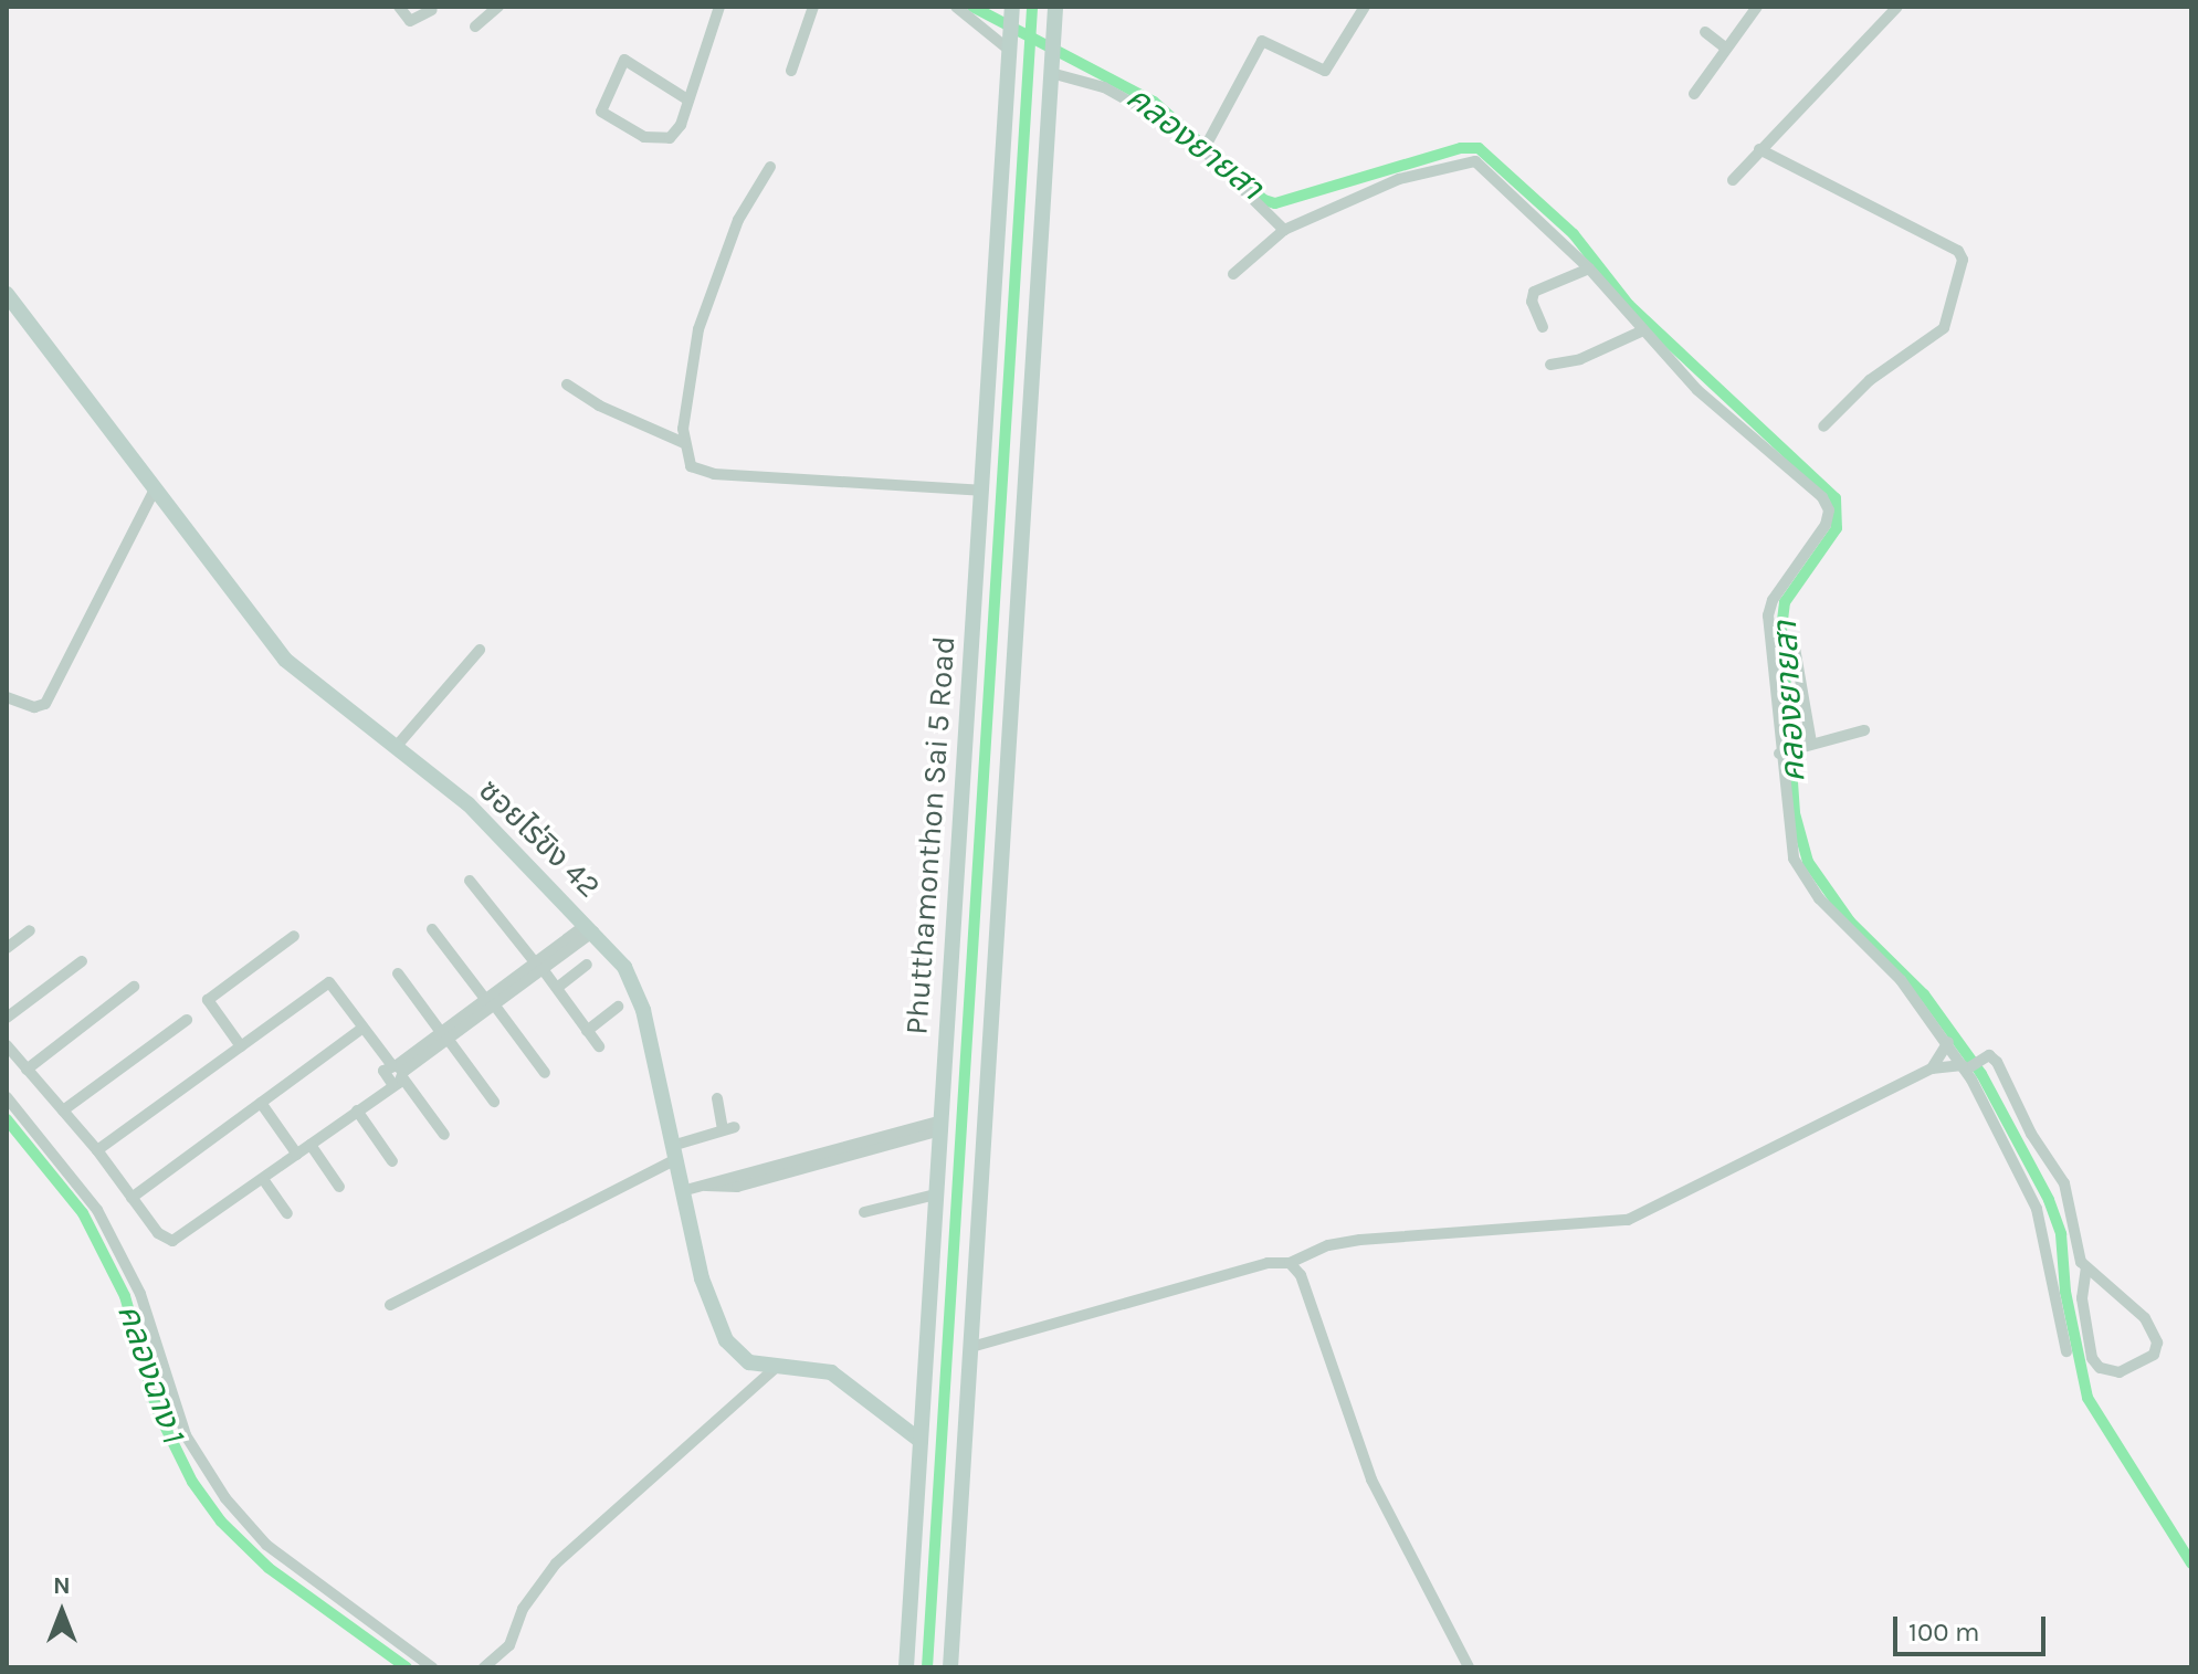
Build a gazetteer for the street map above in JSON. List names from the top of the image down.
{
  "streets": {
    "main road": ["Phutthamonthon Sai 5 Road", "ซอยไร่ขิง 42"]
  },
  "crossings": [
    ["Phutthamonthon Sai 5 Road", "ซอยไร่ขิง 42"]
  ],
  "water": ["คลองยายสา", "คลองฉาง 1"],
  "scale_bar": "100 m",
  "north": "top"
}
